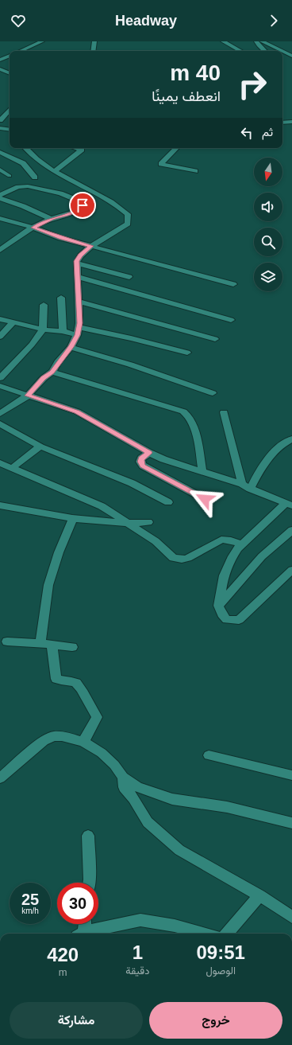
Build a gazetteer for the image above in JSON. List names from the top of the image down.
{
  "north": "bottom",
  "page": {
    "header": "Headway",
    "turn": ["40 m", "انعطف يمينًا"],
    "then": "ثم",
    "speed": "25 km/h",
    "limit": "30",
    "eta": [
      "09:51",
      "الوصول",
      "1",
      "دقيقة",
      "420",
      "m"
    ],
    "buttons": ["خروج", "مشاركة"]
  }
}
